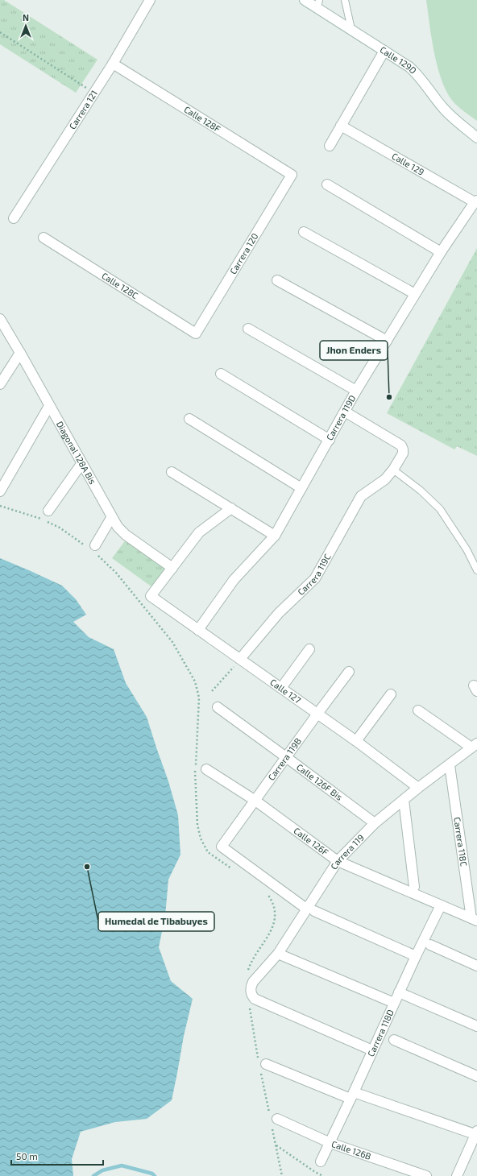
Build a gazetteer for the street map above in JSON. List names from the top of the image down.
{
  "streets": {
    "street": [
      "Calle 129D",
      "Carrera 121",
      "Calle 128F",
      "Calle 129",
      "Carrera 120",
      "Calle 128C",
      "Carrera 119D",
      "Diagonal 128A Bis",
      "Carrera 119C",
      "Calle 127",
      "Carrera 119B",
      "Calle 126F Bis",
      "Calle 126F",
      "Carrera 118C",
      "Carrera 119",
      "Carrera 118D",
      "Calle 126B"
    ]
  },
  "crossings": [
    ["Carrera 121", "Calle 128F"],
    ["Calle 128F", "Carrera 120"],
    ["Calle 129", "Carrera 119D"],
    ["Carrera 120", "Calle 128C"],
    ["Carrera 119D", "Carrera 119C"],
    ["Carrera 119D", "Calle 127"],
    ["Diagonal 128A Bis", "Calle 127"],
    ["Carrera 119C", "Calle 127"],
    ["Calle 127", "Carrera 119B"],
    ["Calle 127", "Carrera 119"],
    ["Carrera 119B", "Calle 126F Bis"],
    ["Carrera 119B", "Calle 126F"],
    ["Carrera 119B", "Carrera 119"],
    ["Calle 126F Bis", "Carrera 119"],
    ["Calle 126F", "Carrera 118C"],
    ["Calle 126F", "Carrera 119"],
    ["Calle 126F", "Carrera 118D"],
    ["Carrera 118C", "Carrera 119"],
    ["Carrera 119", "Carrera 118D"],
    ["Carrera 118D", "Calle 126B"]
  ],
  "places": ["Jhon Enders", "Humedal de Tibabuyes"],
  "scale_bar": "50 m",
  "north": "top"
}
